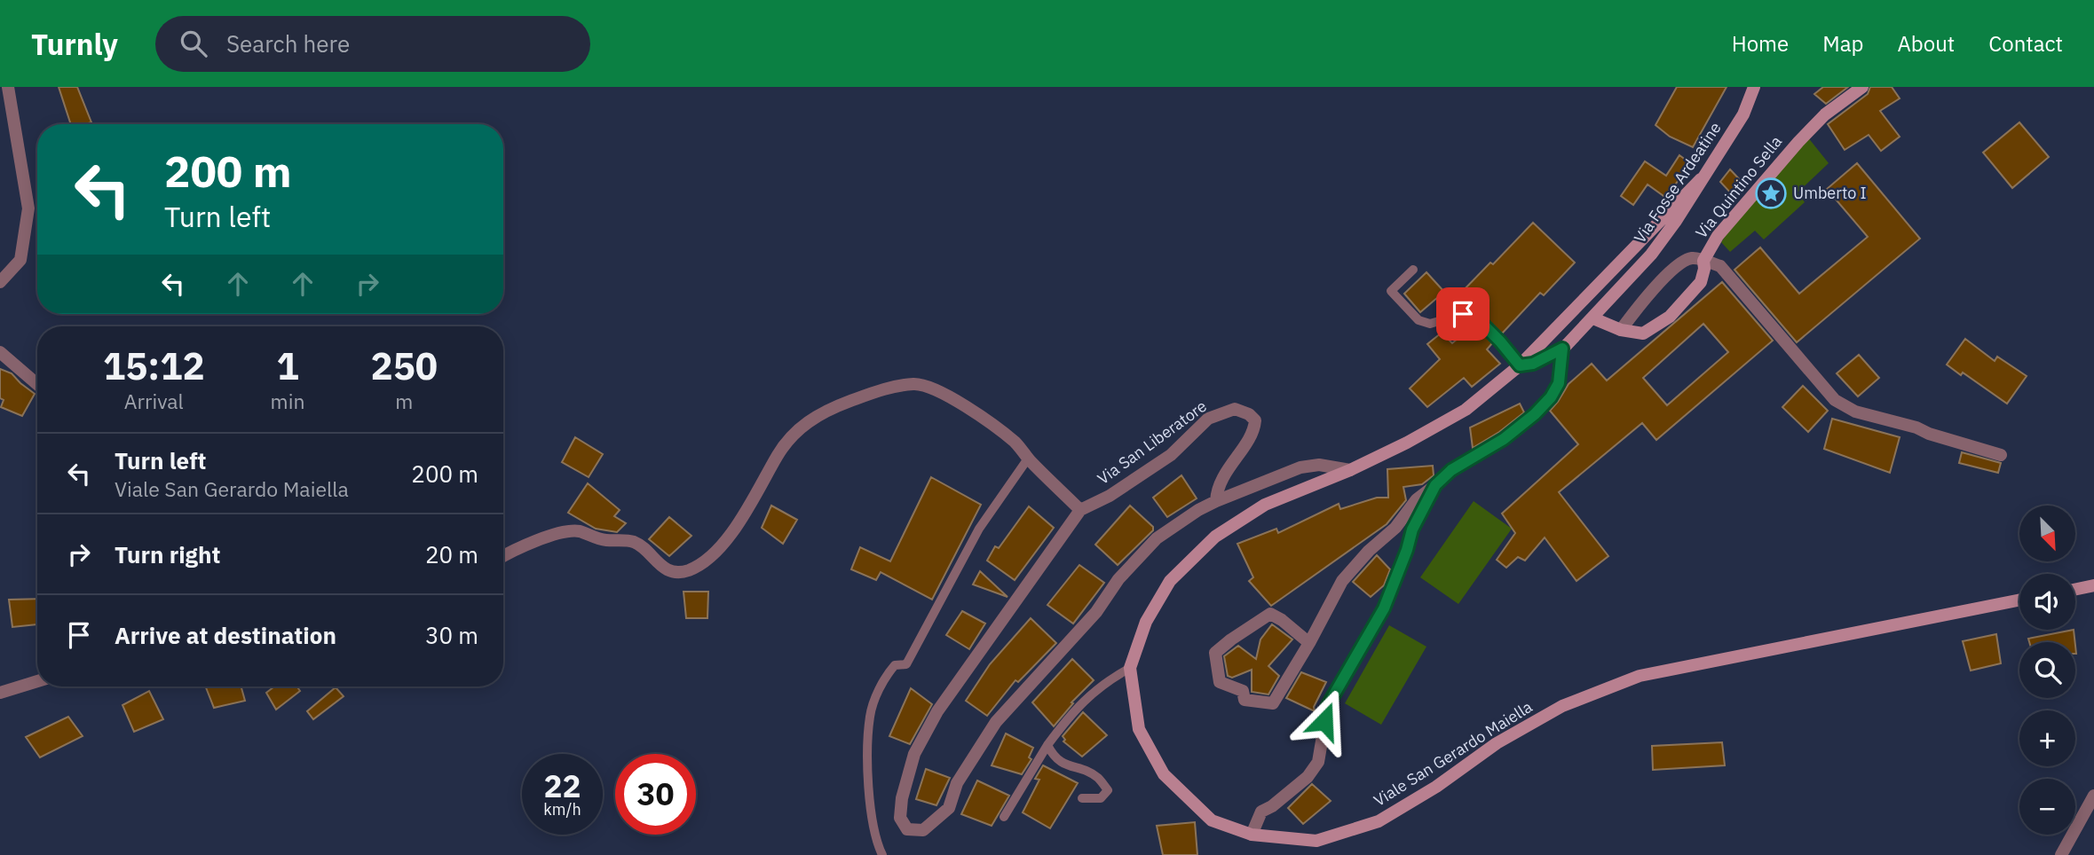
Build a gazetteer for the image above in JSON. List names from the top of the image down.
{
  "streets": {
    "main road": ["Via Fosse Ardeatine", "Via Quintino Sella", "Viale San Gerardo Maiella"],
    "street": ["Via San Liberatore"]
  },
  "crossings": [
    ["Via Fosse Ardeatine", "Via Quintino Sella"],
    ["Via Fosse Ardeatine", "Viale San Gerardo Maiella"]
  ],
  "places": {
    "place": ["Umberto I"]
  },
  "north": "bottom right",
  "page": {
    "header": "Turnly",
    "search": "Search here",
    "nav": [
      "Home",
      "Map",
      "About",
      "Contact"
    ],
    "turn": ["200 m", "Turn left"],
    "eta": [
      "15:12",
      "Arrival",
      "1",
      "min",
      "250",
      "m"
    ],
    "list": [
      {
        "name": "Turn left",
        "note": "Viale San Gerardo Maiella",
        "value": "200 m"
      },
      {
        "name": "Turn right",
        "value": "20 m"
      },
      {
        "name": "Arrive at destination",
        "value": "30 m"
      }
    ],
    "map_buttons": ["+", "−"],
    "speed": "22 km/h",
    "limit": "30"
  }
}
